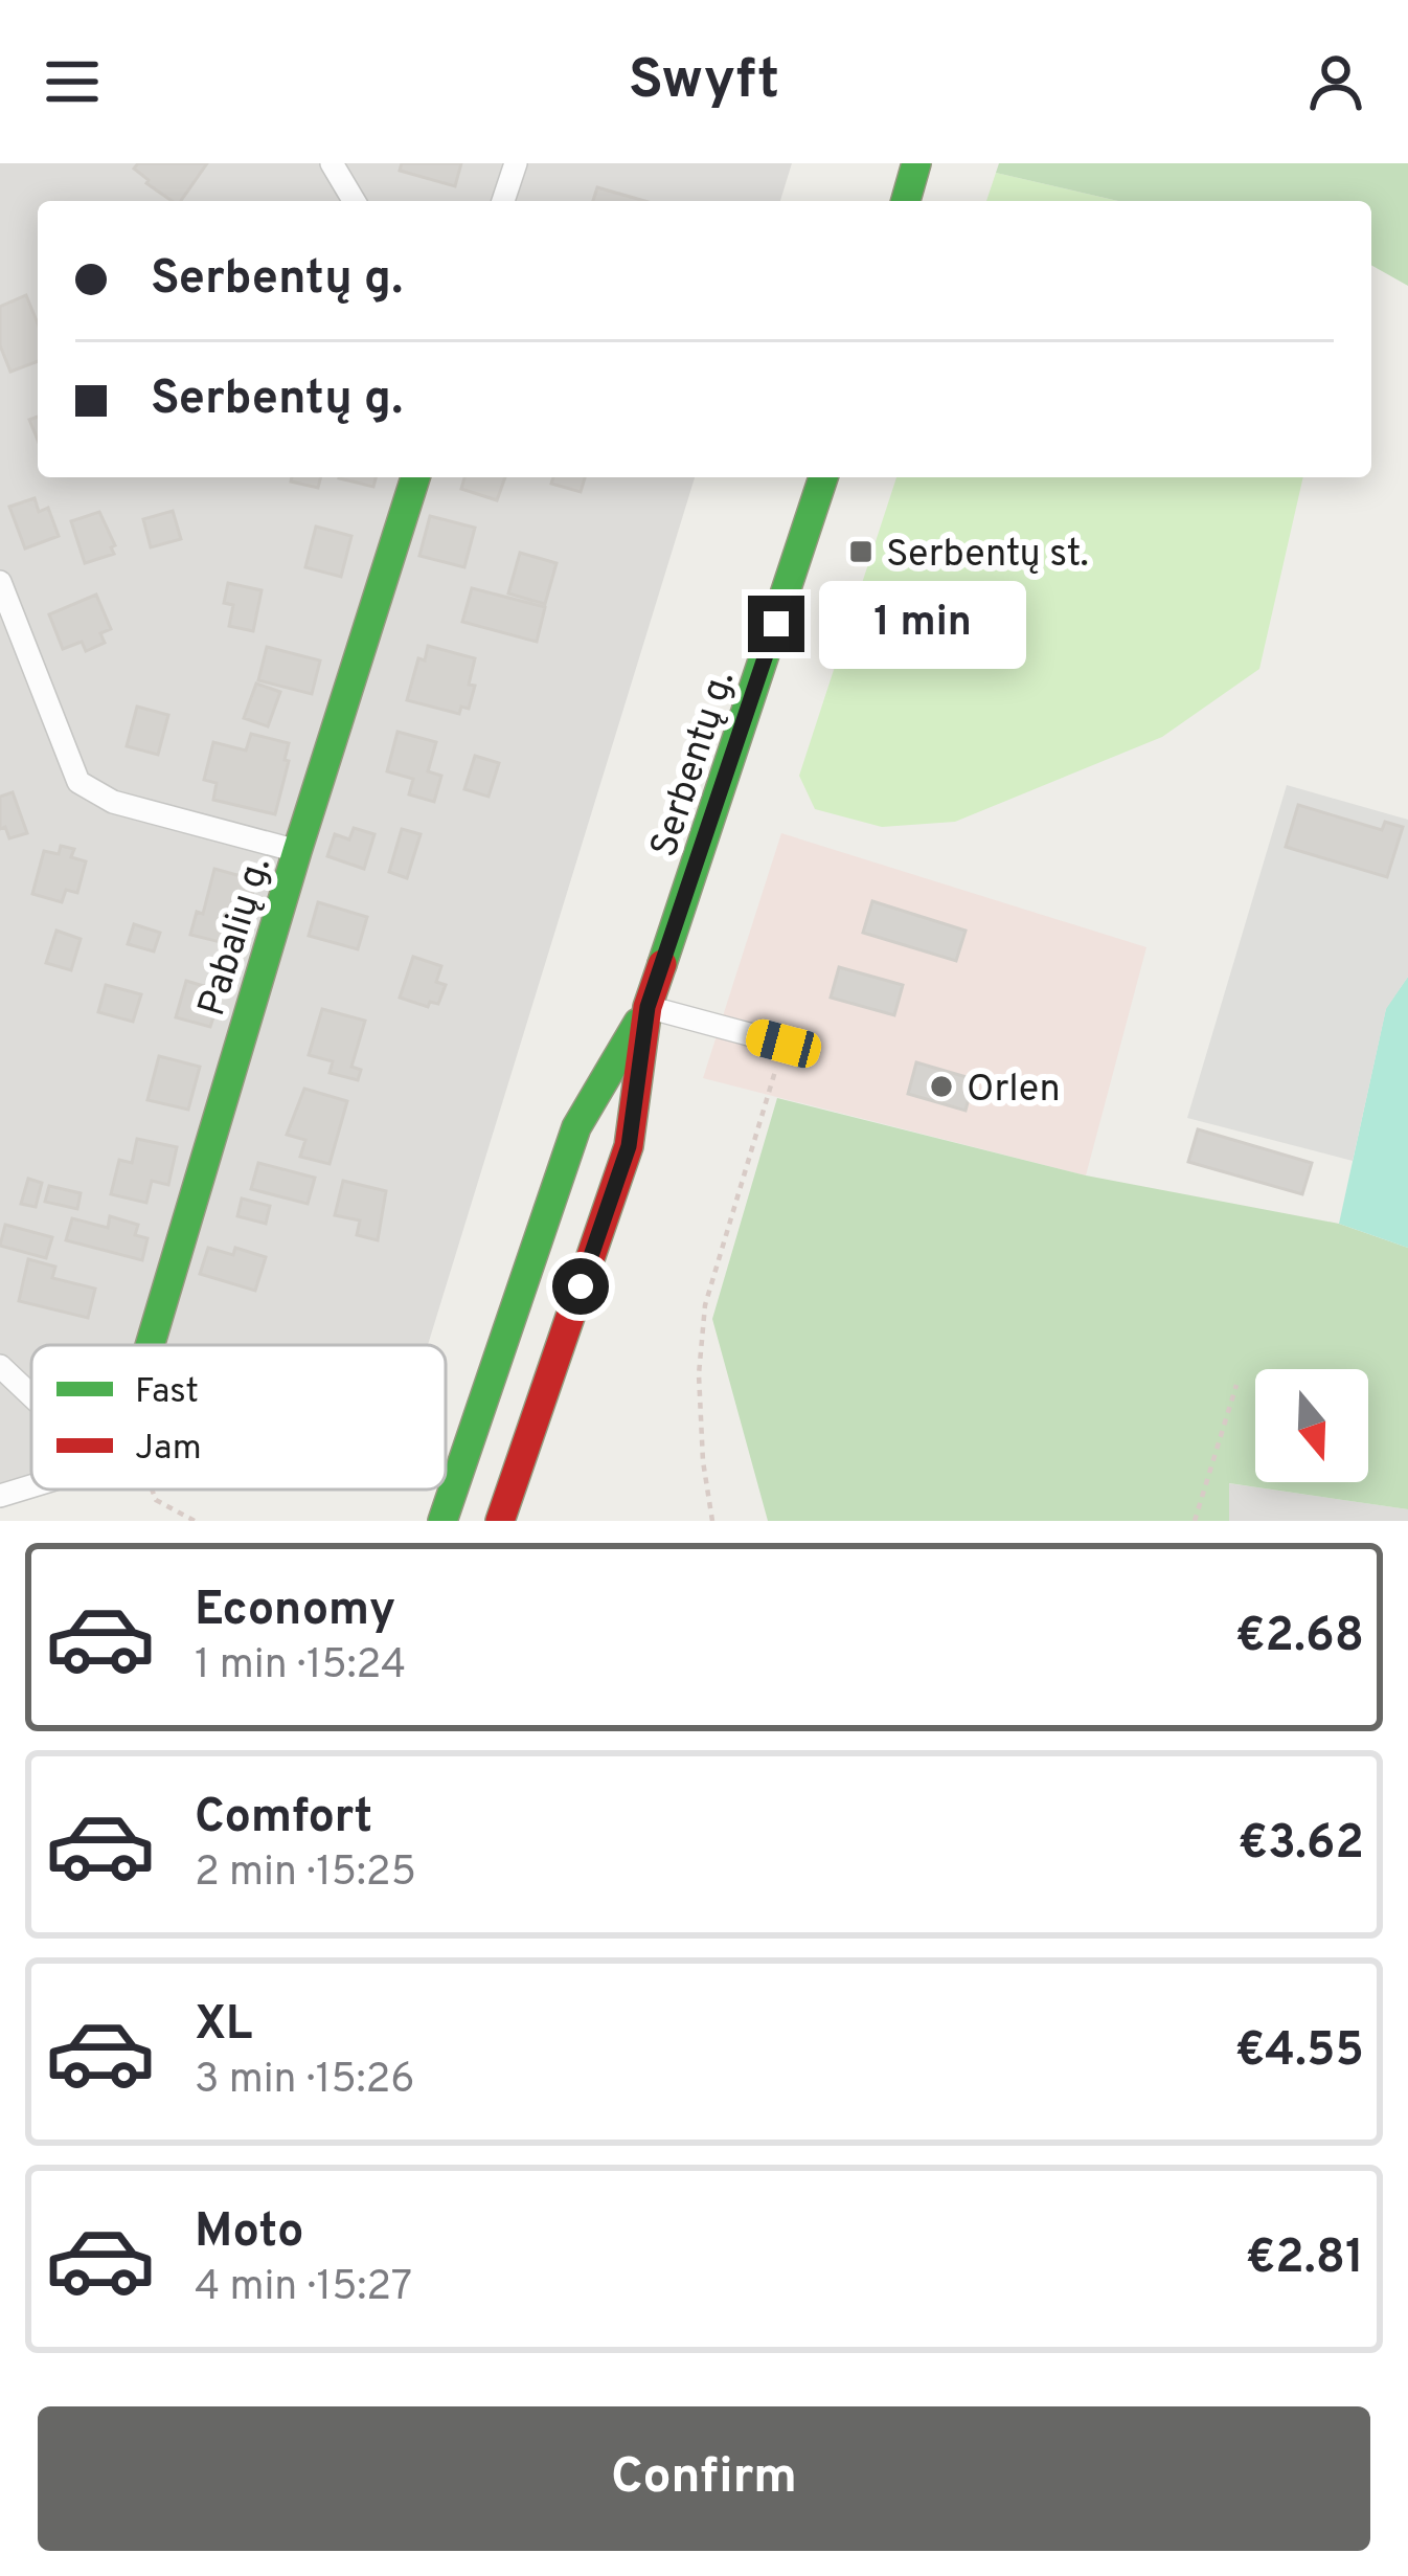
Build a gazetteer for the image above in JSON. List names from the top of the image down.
{
  "streets": {
    "main road": ["Serbentų g.", "Pabalių g."]
  },
  "places": {
    "transit": ["Serbentų st."],
    "other": ["Orlen"]
  },
  "legend": ["Fast", "Jam"],
  "north": "bottom",
  "page": {
    "header": "Swyft",
    "banner": ["Serbentų g.", "Serbentų g."],
    "bubble": "1 min",
    "list": [
      {
        "name": "Economy",
        "note": "1 min · 15:24",
        "value": "€2.68"
      },
      {
        "name": "Comfort",
        "note": "2 min · 15:25",
        "value": "€3.62"
      },
      {
        "name": "XL",
        "note": "3 min · 15:26",
        "value": "€4.55"
      },
      {
        "name": "Moto",
        "note": "4 min · 15:27",
        "value": "€2.81"
      }
    ],
    "buttons": "Confirm"
  }
}
